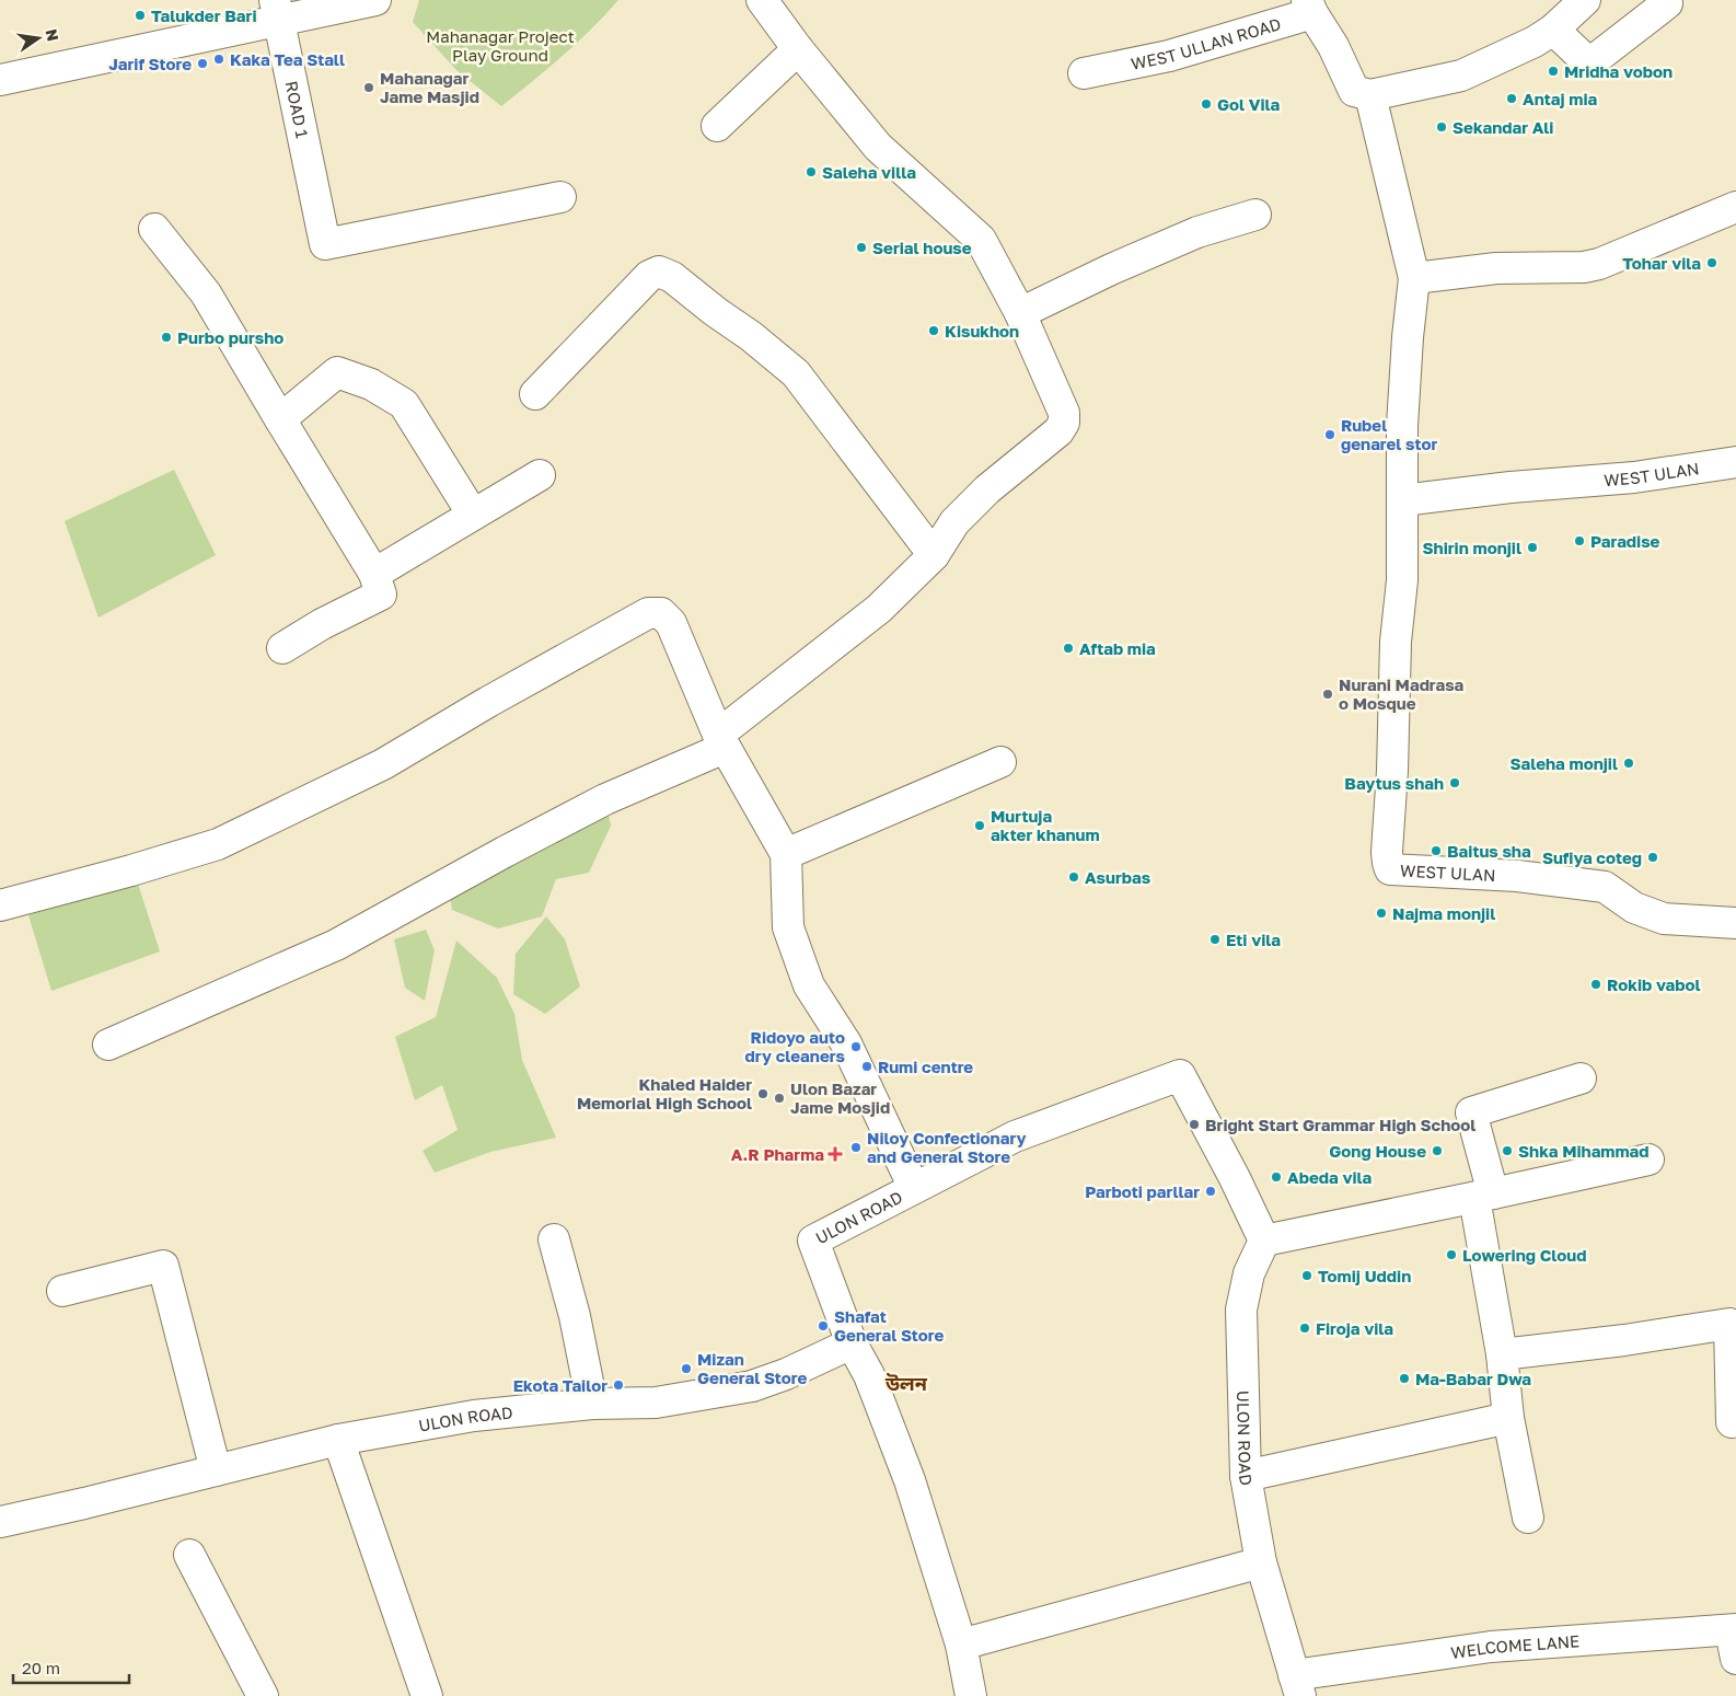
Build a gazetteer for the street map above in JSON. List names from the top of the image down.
{
  "streets": {
    "street": [
      "WEST ULLAN ROAD",
      "ROAD 1",
      "WEST ULAN",
      "ULON ROAD",
      "WELCOME LANE"
    ]
  },
  "crossings": [
    ["ULON ROAD", "WELCOME LANE"]
  ],
  "districts": ["উলন"],
  "parks": ["Mahanagar Project Play Ground"],
  "places": {
    "other": [
      "Talukder Bari",
      "Kaka Tea Stall",
      "Jarif Store",
      "Mridha vobon",
      "Mahanagar Jame Masjid",
      "Antaj mia",
      "Gol Vila",
      "Sekandar Ali",
      "Saleha villa",
      "Serial house",
      "Tohar vila",
      "Kisukhon",
      "Purbo pursho",
      "Rubel genarel stor",
      "Paradise",
      "Shirin monjil",
      "Aftab mia",
      "Nurani Madrasa o Mosque",
      "Saleha monjil",
      "Baytus shah",
      "Murtuja akter khanum",
      "Baitus sha",
      "Sufiya coteg",
      "Asurbas",
      "Najma monjil",
      "Eti vila",
      "Rokib vabol",
      "Ridoyo auto dry cleaners",
      "Rumi centre",
      "Khaled Haider Memorial High School",
      "Ulon Bazar Jame Mosjid",
      "Bright Start Grammar High School",
      "Niloy Confectionary and General Store",
      "Gong House",
      "Shka Mihammad",
      "Abeda vila",
      "Parboti parllar",
      "Lowering Cloud",
      "Tomij Uddin",
      "Shafat General Store",
      "Firoja vila",
      "Mizan General Store",
      "Ma-Babar Dwa",
      "Ekota Tailor"
    ],
    "health": ["A.R Pharma"]
  },
  "scale_bar": "20 m",
  "north": "right"
}
